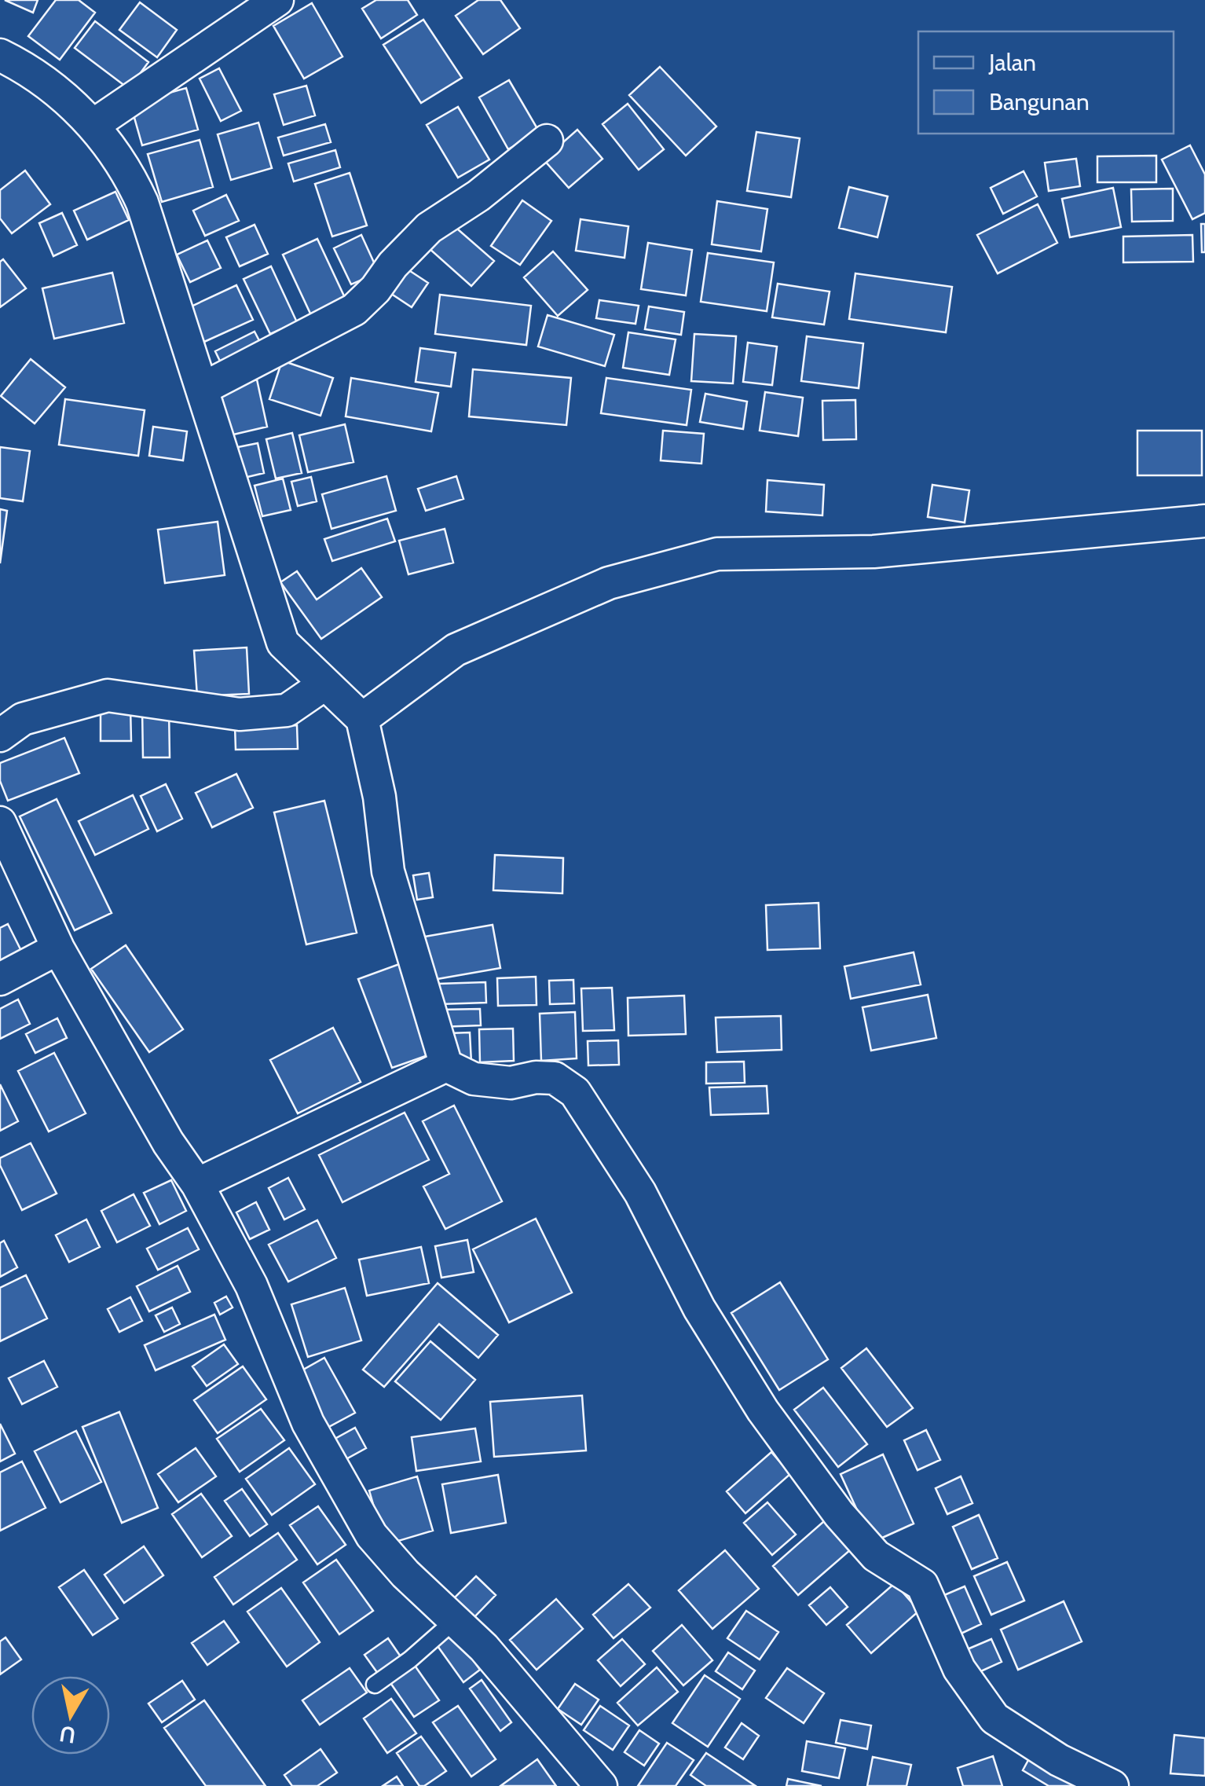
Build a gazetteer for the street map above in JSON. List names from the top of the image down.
{
  "legend": ["Jalan", "Bangunan"],
  "north": "bottom"
}
